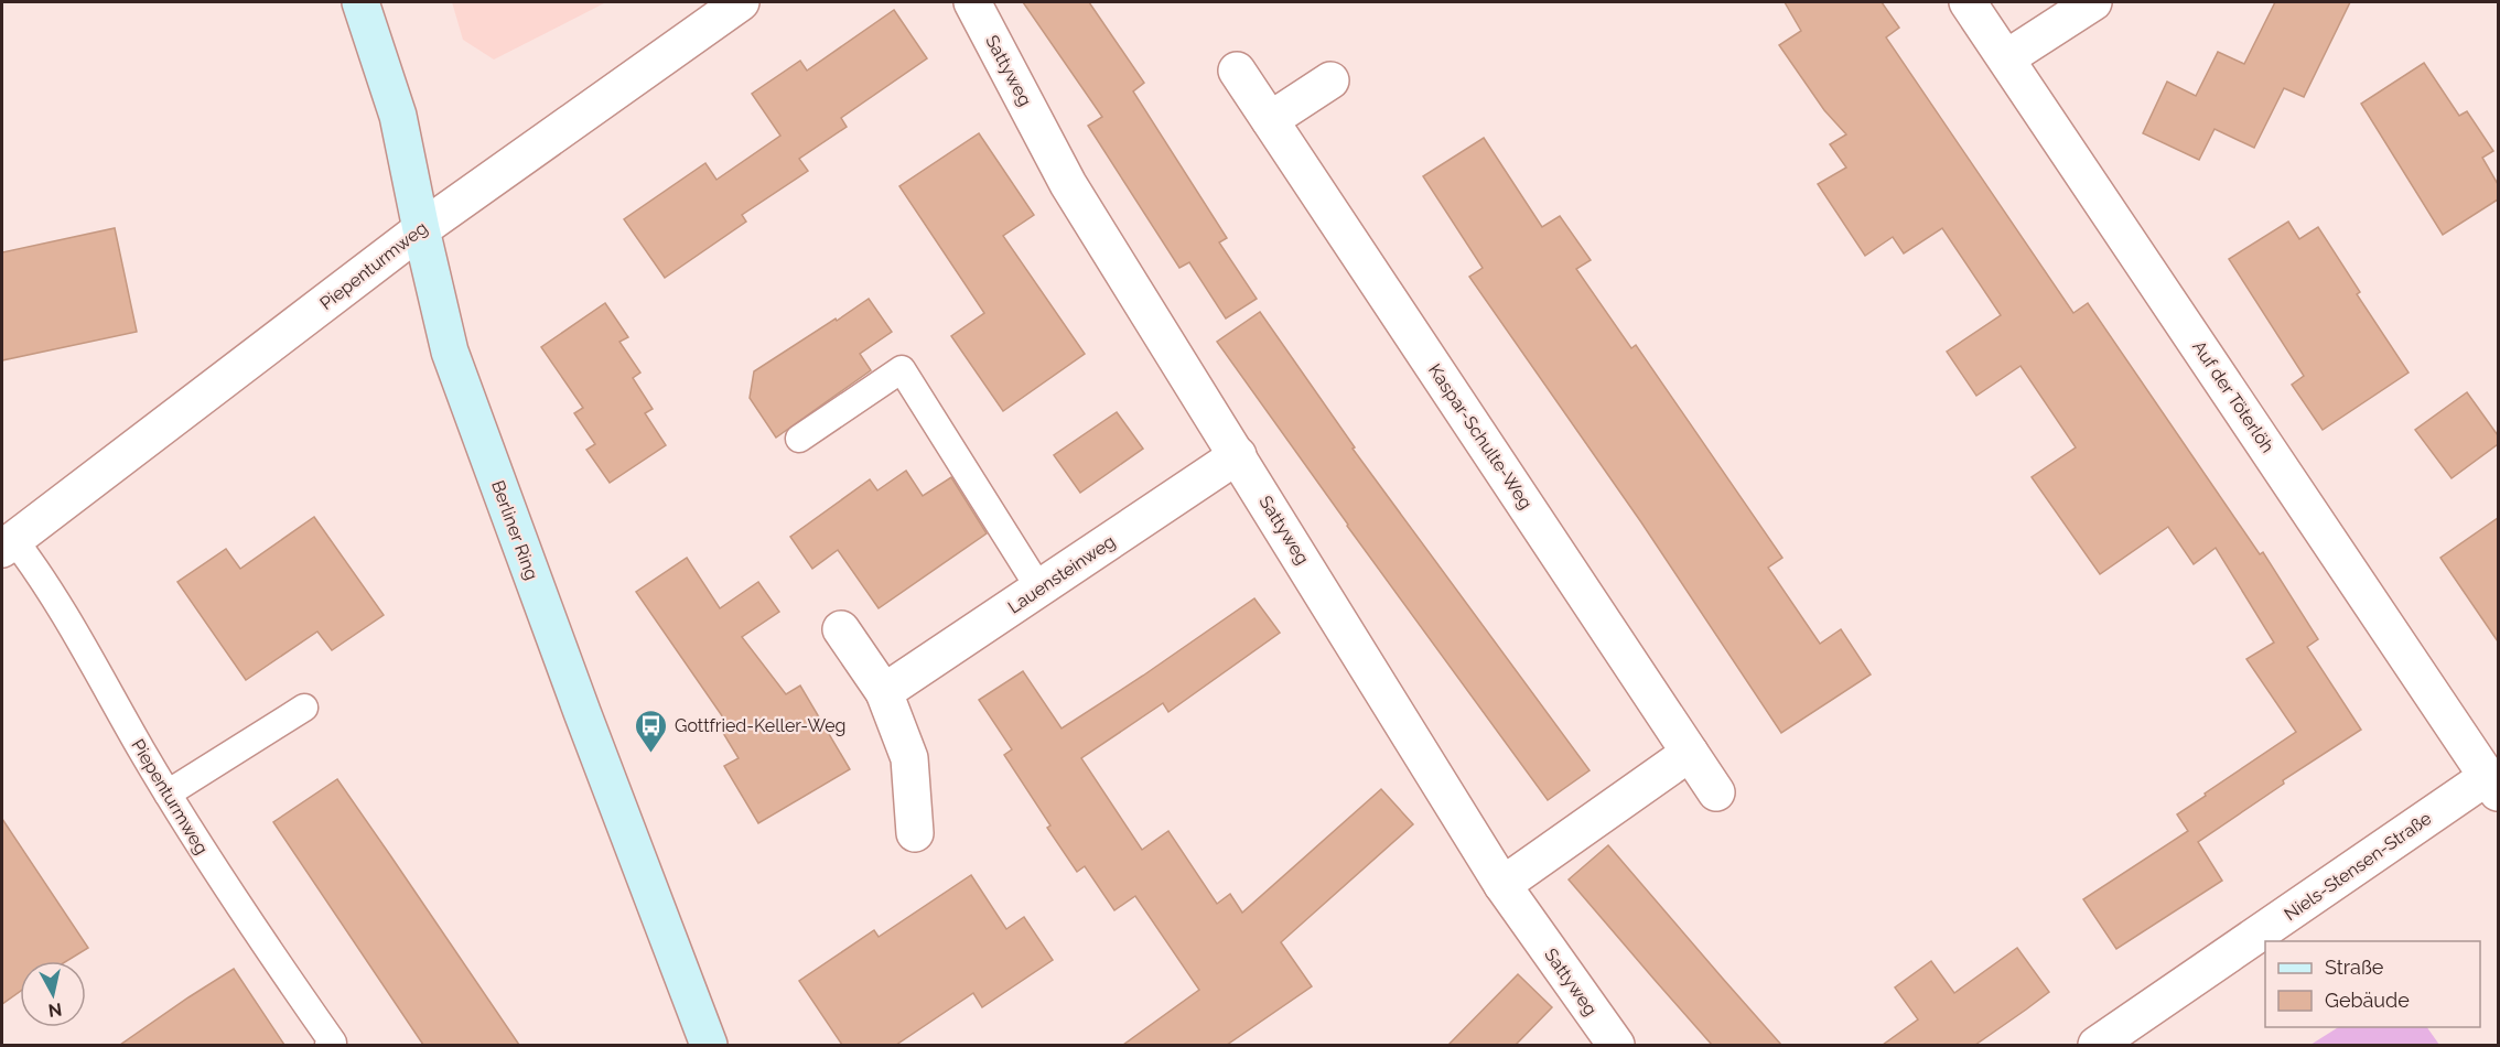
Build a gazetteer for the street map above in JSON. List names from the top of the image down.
{
  "streets": {
    "main road": ["Berliner Ring"],
    "street": [
      "Sattyweg",
      "Piepenturmweg",
      "Auf der Töterlöh",
      "Kaspar-Schulte-Weg",
      "Lauensteinweg",
      "Niels-Stensen-Straße"
    ]
  },
  "crossings": [
    ["Sattyweg", "Lauensteinweg"],
    ["Piepenturmweg", "Berliner Ring"],
    ["Auf der Töterlöh", "Niels-Stensen-Straße"]
  ],
  "places": {
    "bus stop": ["Gottfried-Keller-Weg"]
  },
  "legend": ["Straße", "Gebäude"],
  "north": "bottom"
}
